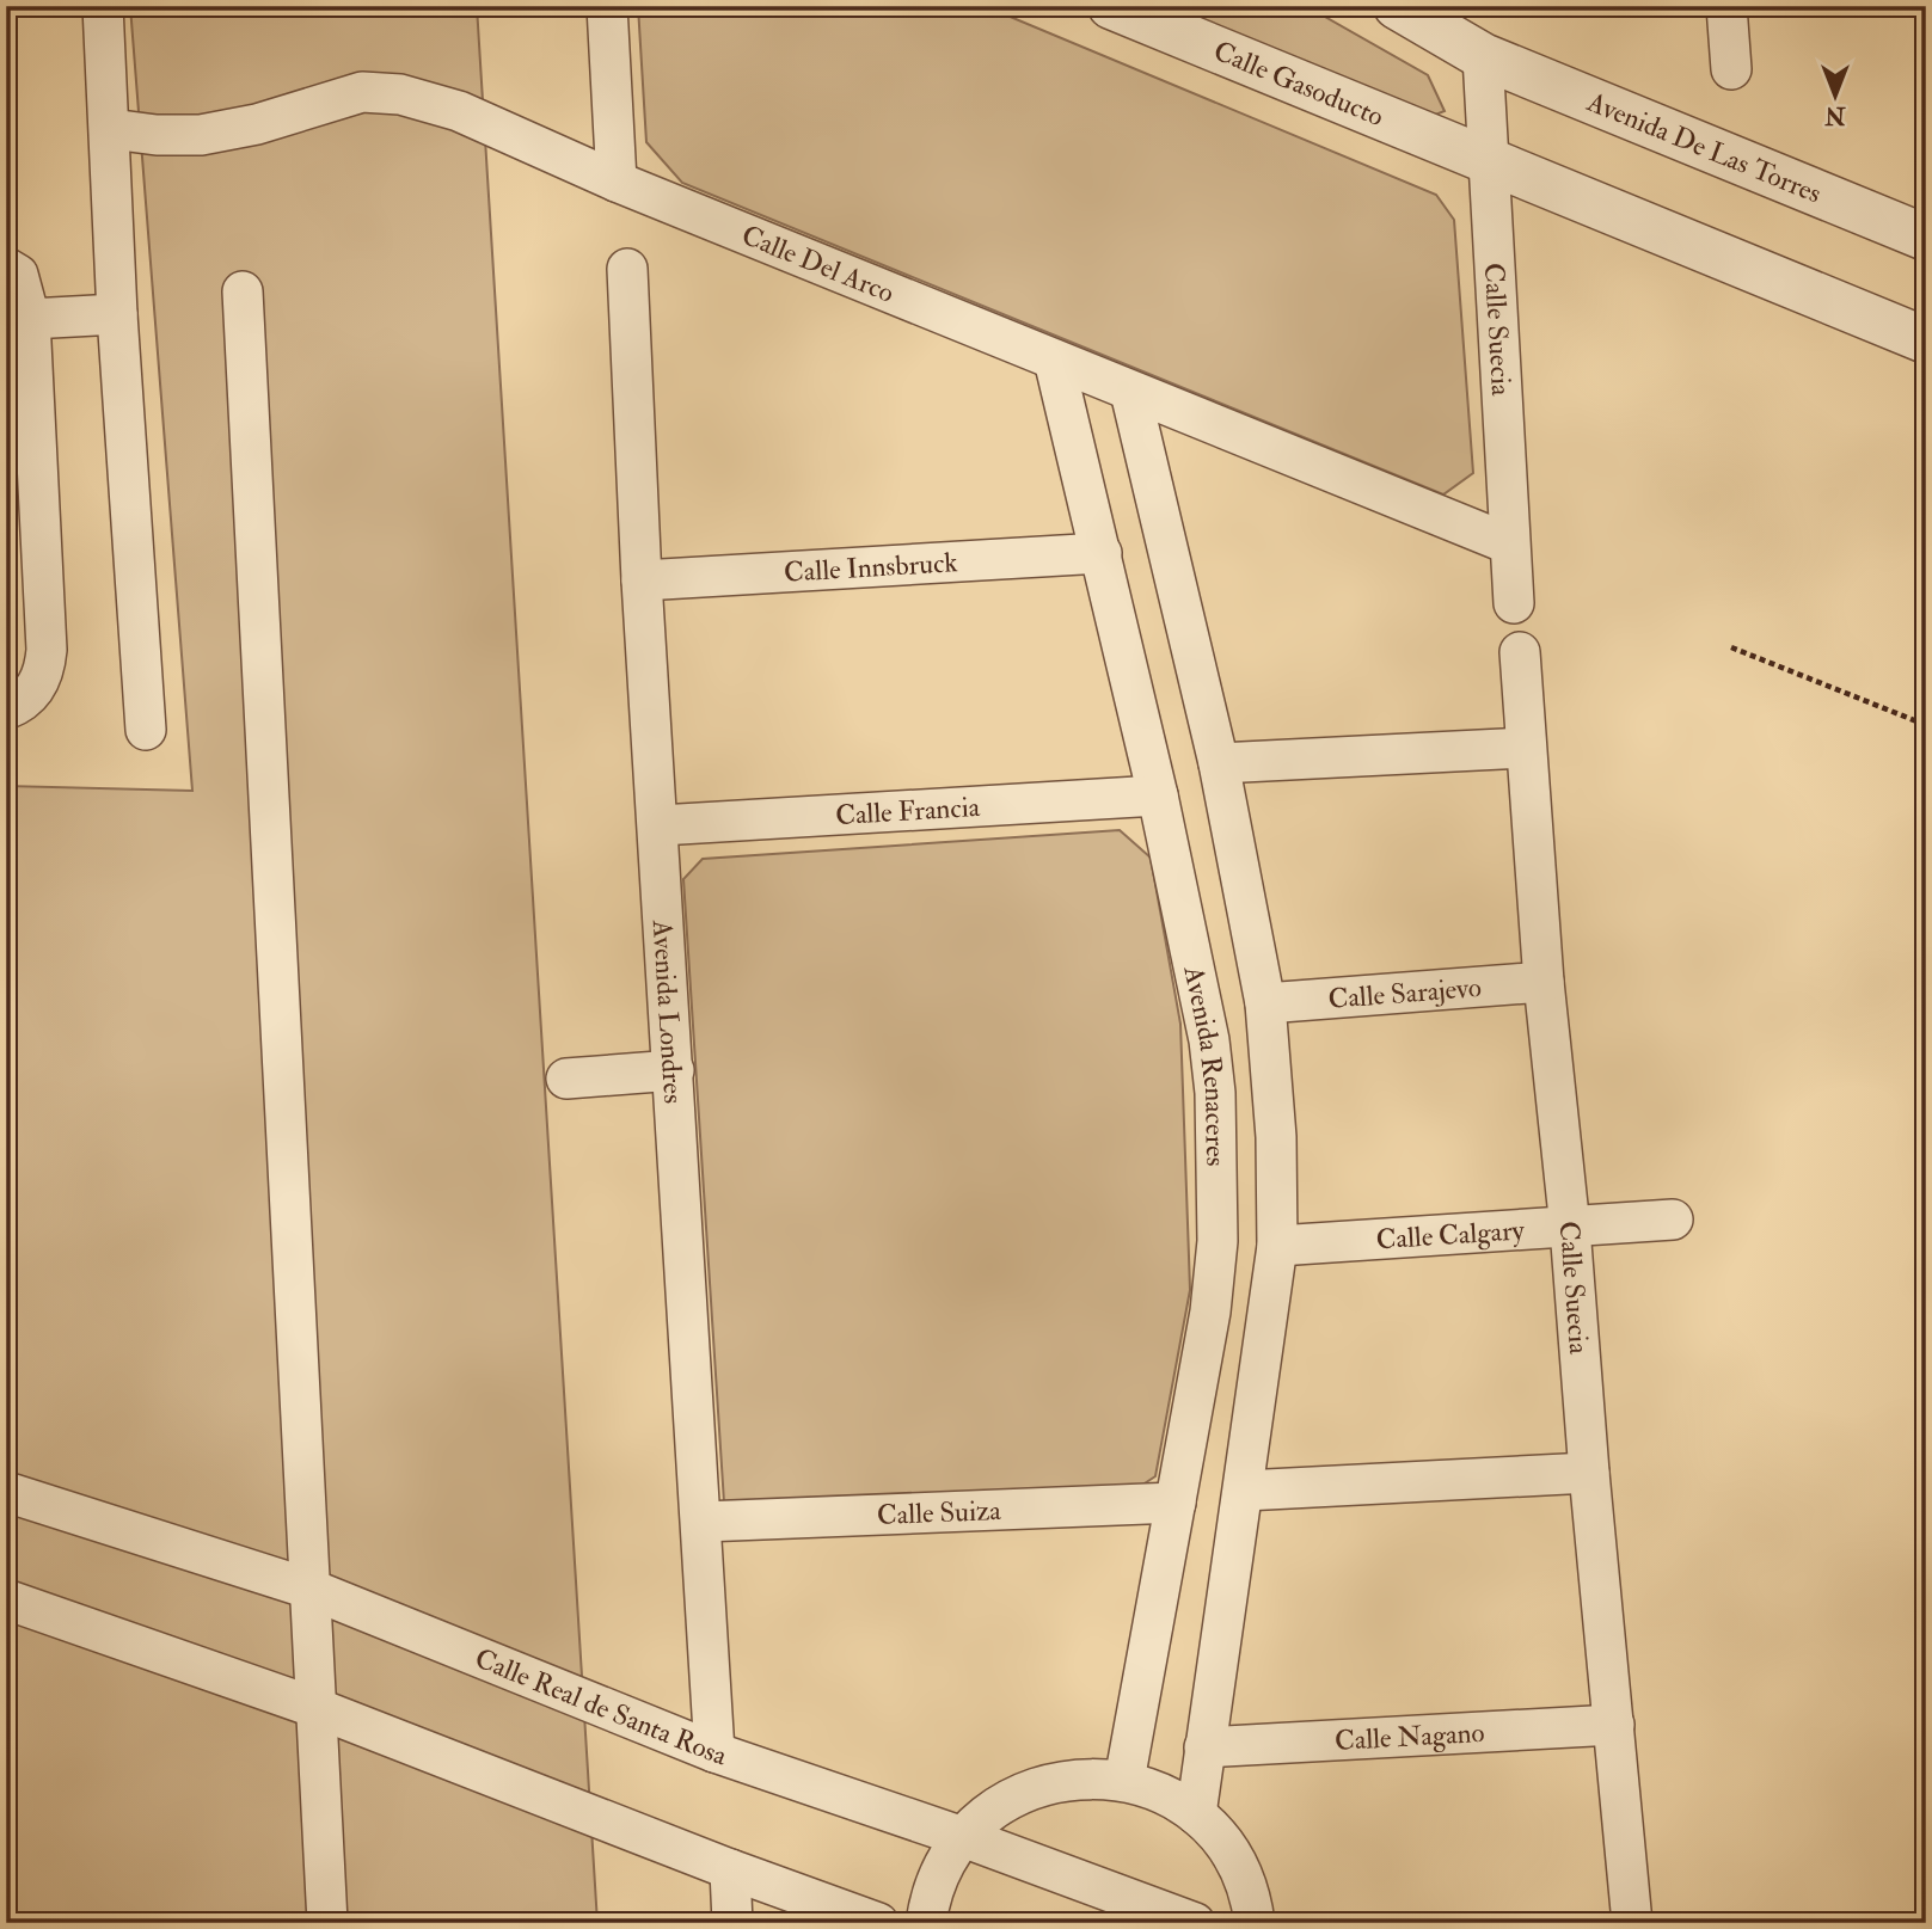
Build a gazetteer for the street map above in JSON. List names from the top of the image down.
{
  "streets": {
    "street": [
      "Calle Gasoducto",
      "Avenida De Las Torres",
      "Calle Del Arco",
      "Calle Suecia",
      "Calle Innsbruck",
      "Calle Francia",
      "Calle Sarajevo",
      "Avenida Londres",
      "Avenida Renaceres",
      "Calle Calgary",
      "Calle Suiza",
      "Calle Real de Santa Rosa",
      "Calle Nagano"
    ]
  },
  "crossings": [
    ["Calle Gasoducto", "Calle Suecia"],
    ["Avenida De Las Torres", "Calle Suecia"],
    ["Calle Del Arco", "Calle Suecia"],
    ["Calle Del Arco", "Avenida Renaceres"],
    ["Calle Suecia", "Calle Sarajevo"],
    ["Calle Suecia", "Calle Calgary"],
    ["Calle Suecia", "Calle Nagano"],
    ["Calle Innsbruck", "Avenida Londres"],
    ["Calle Innsbruck", "Avenida Renaceres"],
    ["Calle Francia", "Avenida Londres"],
    ["Calle Francia", "Avenida Renaceres"],
    ["Avenida Londres", "Calle Suiza"],
    ["Avenida Londres", "Calle Real de Santa Rosa"],
    ["Avenida Renaceres", "Calle Suiza"]
  ],
  "north": "bottom"
}
